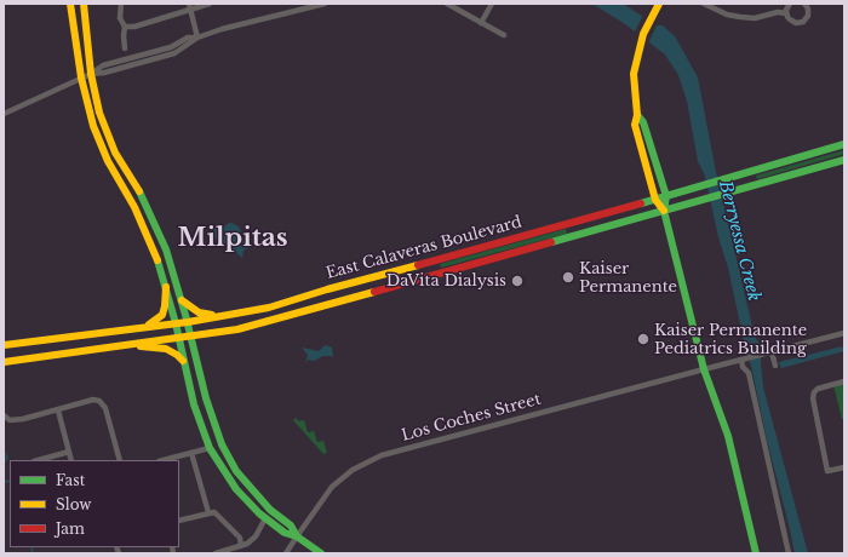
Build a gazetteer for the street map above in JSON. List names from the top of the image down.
{
  "streets": {
    "main road": ["East Calaveras Boulevard"],
    "street": ["Los Coches Street"]
  },
  "districts": ["Milpitas"],
  "water": ["Berryessa Creek"],
  "places": ["Kaiser Permanente", "DaVita Dialysis", "Kaiser Permanente Pediatrics Building"],
  "legend": ["Fast", "Slow", "Jam"]
}
